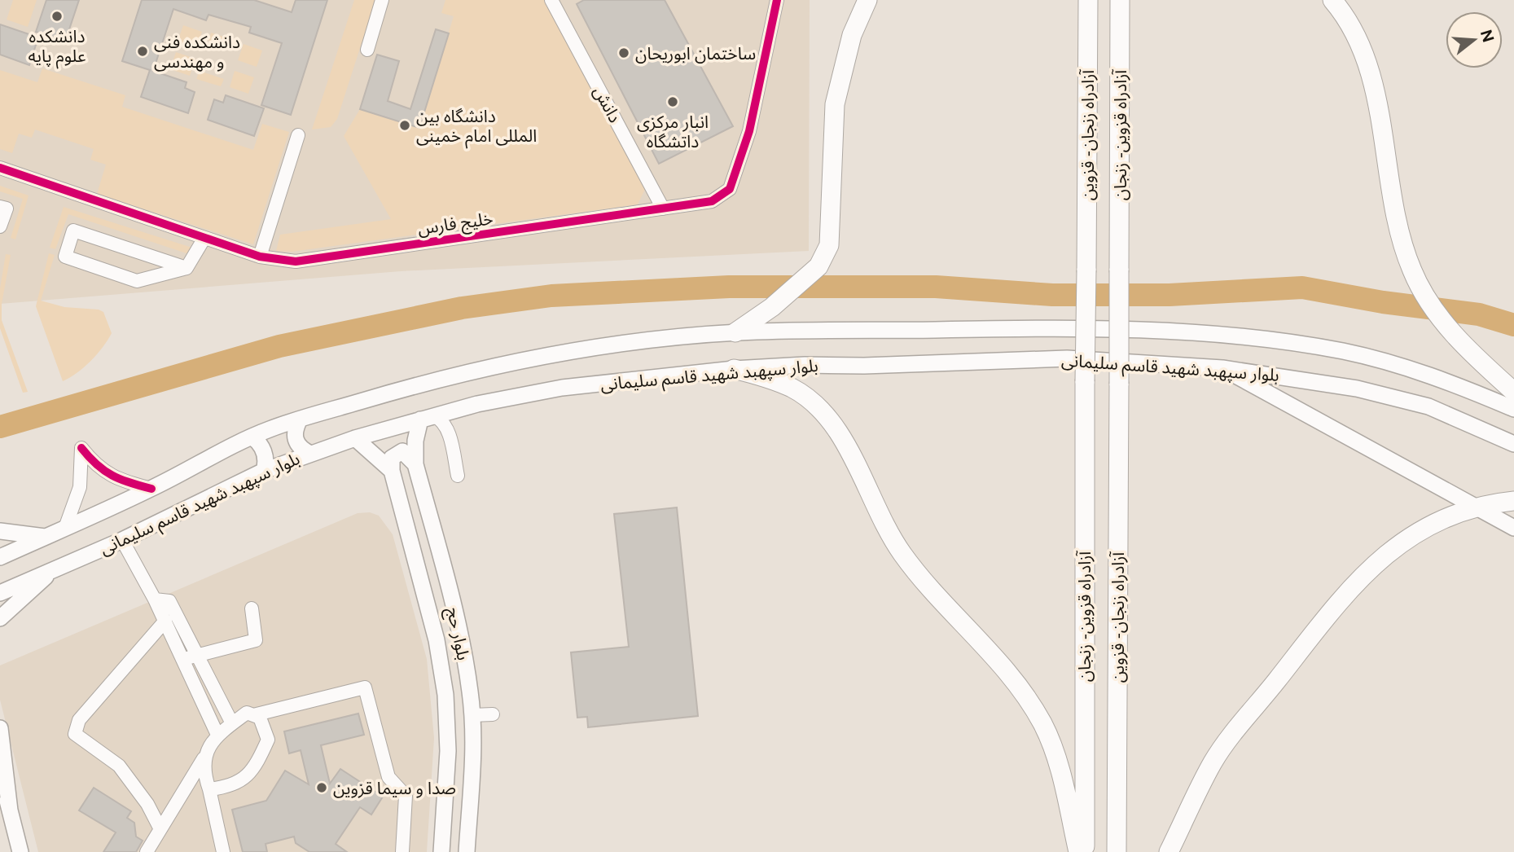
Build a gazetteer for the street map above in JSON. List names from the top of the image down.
{
  "streets": {
    "highway": ["آزادراه زنجان - قزوین", "آزادراه قزوین - زنجان"],
    "main road": ["بلوار سپهبد شهید قاسم سلیمانی", "بلوار حج"],
    "street": ["دانش", "خلیج فارس"]
  },
  "crossings": [
    ["دانش", "خلیج فارس"],
    ["آزادراه زنجان - قزوین", "آزادراه قزوین - زنجان"],
    ["بلوار سپهبد شهید قاسم سلیمانی", "بلوار حج"]
  ],
  "places": [
    "دانشکده علوم پایه",
    "دانشکده فنی و مهندسی",
    "ساختمان ابوریحان",
    "انبار مرکزی داتشگاه",
    "دانشگاه بین المللی امام خمینی",
    "صدا و سیما قزوین"
  ],
  "north": "right"
}
